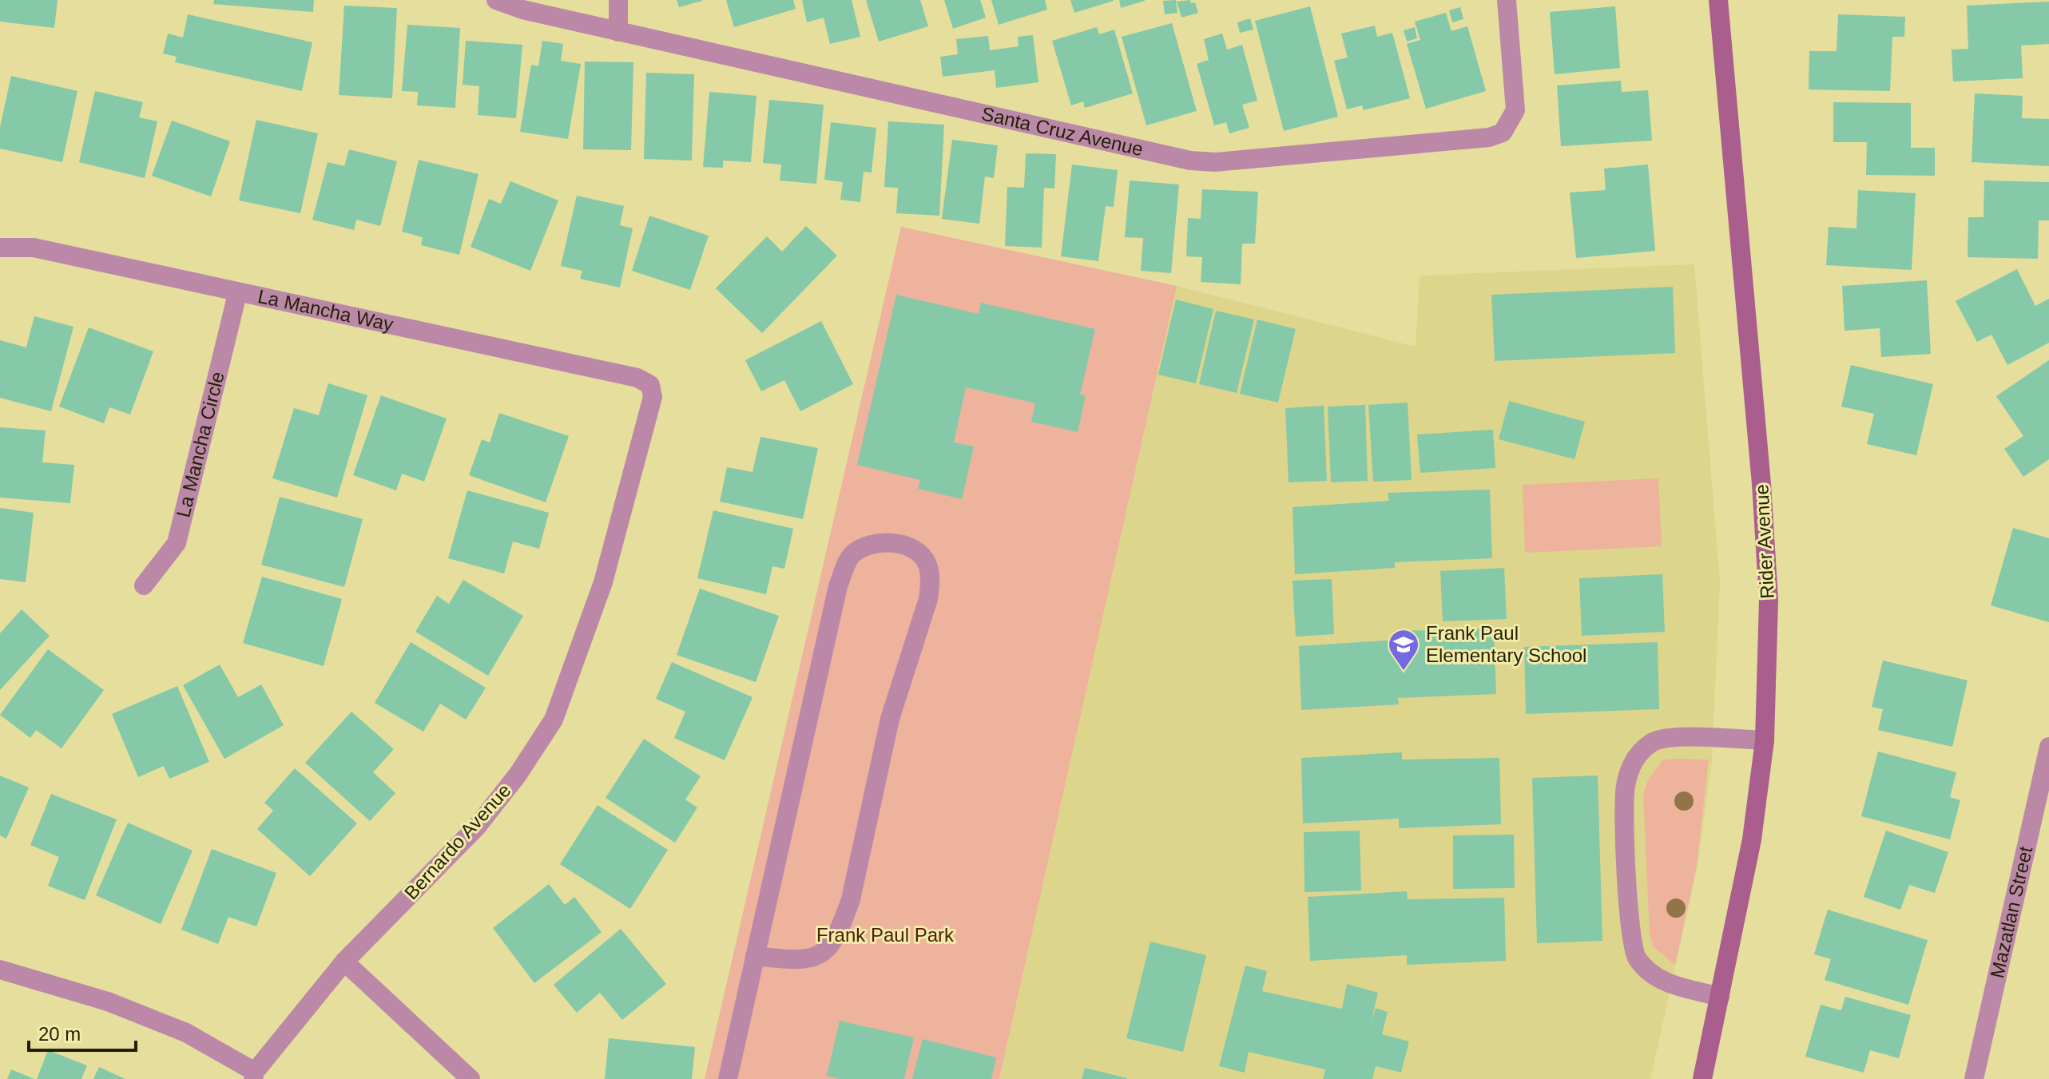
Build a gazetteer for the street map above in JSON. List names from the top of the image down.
{
  "streets": {
    "street": [
      "Santa Cruz Avenue",
      "La Mancha Way",
      "La Mancha Circle",
      "Rider Avenue",
      "Bernardo Avenue",
      "Mazatlan Street"
    ]
  },
  "crossings": [
    ["La Mancha Way", "La Mancha Circle"],
    ["La Mancha Way", "Bernardo Avenue"]
  ],
  "parks": ["Frank Paul Park"],
  "places": {
    "school or university": ["Frank Paul Elementary School"]
  },
  "scale_bar": "20 m"
}
